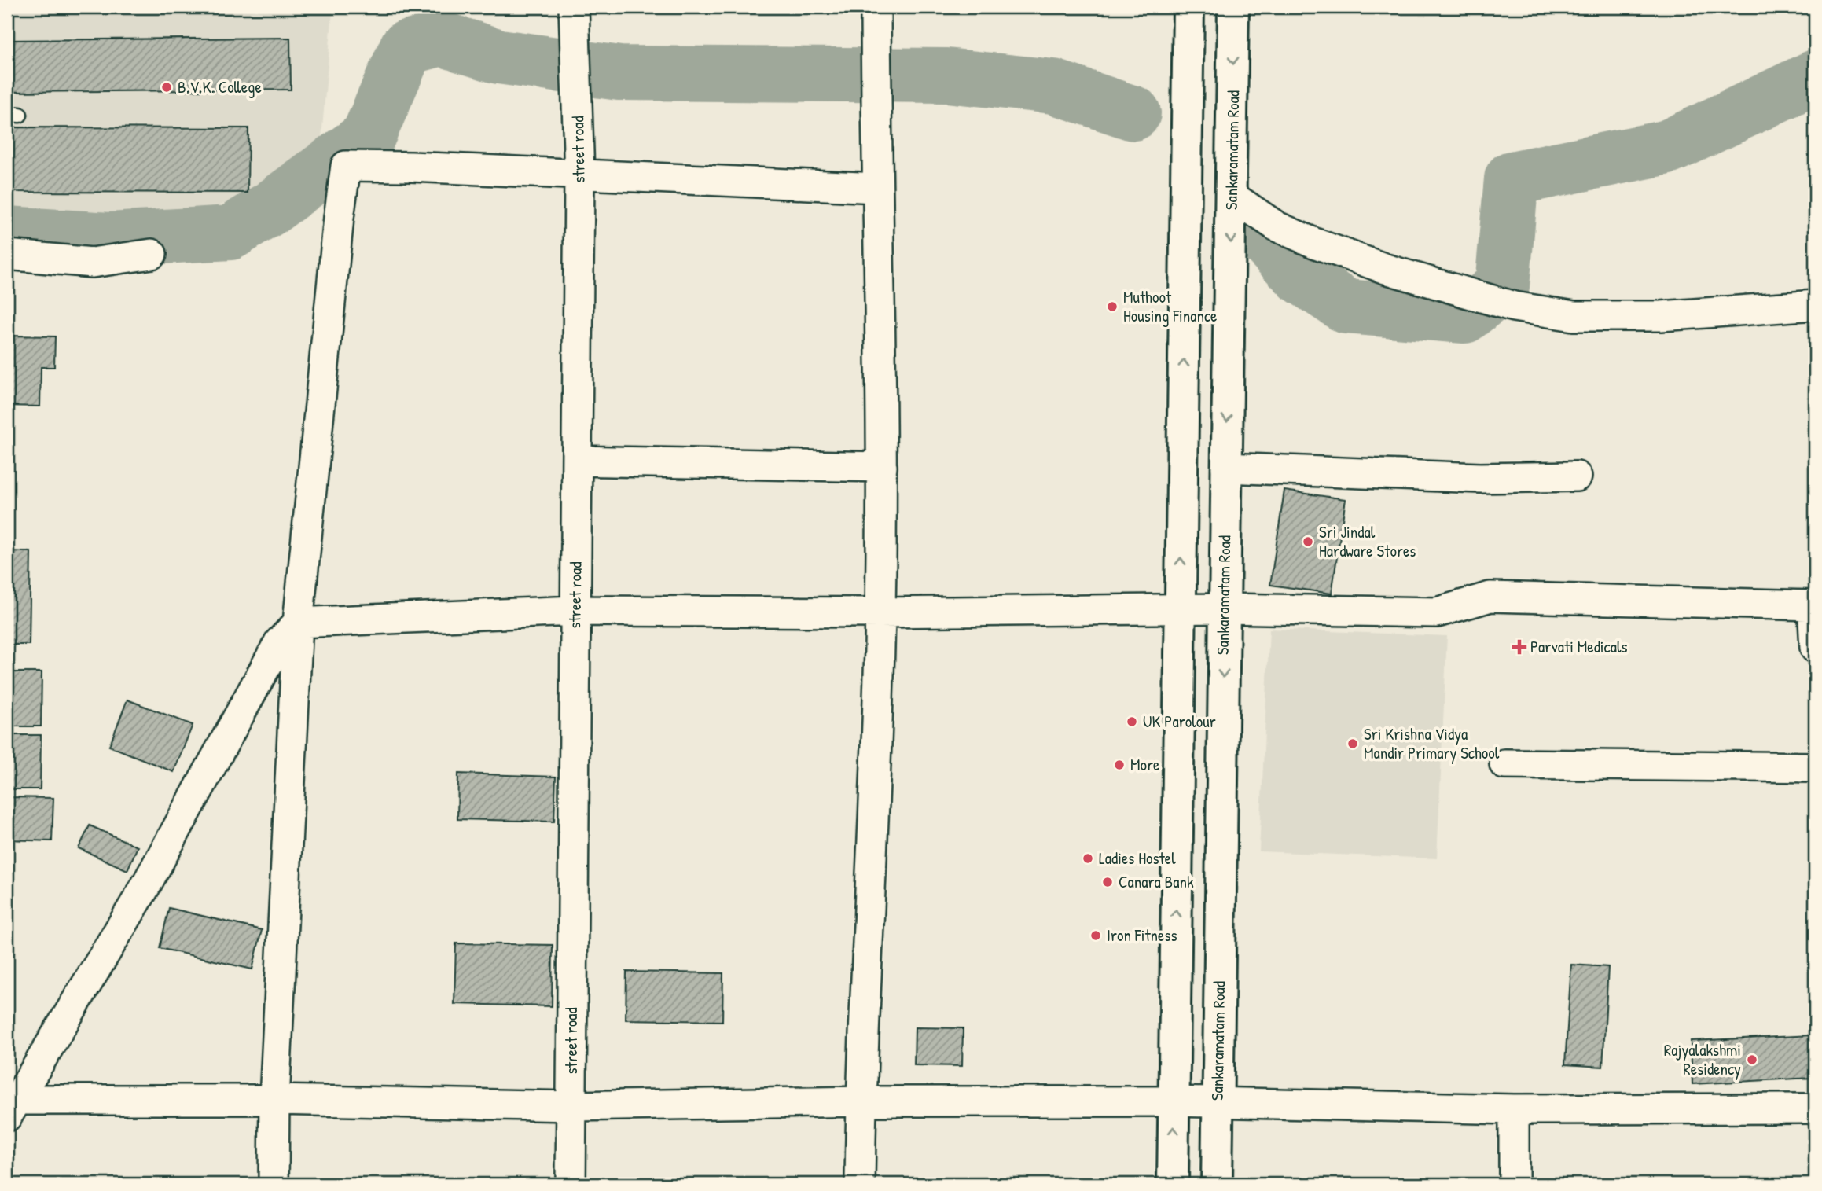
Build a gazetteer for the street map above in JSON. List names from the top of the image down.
{
  "streets": {
    "main road": ["Sankaramatam Road"],
    "street": ["street road"]
  },
  "places": {
    "other": [
      "B.V.K. College",
      "Muthoot Housing Finance",
      "Sri Jindal Hardware Stores",
      "UK Parolour",
      "Sri Krishna Vidya Mandir Primary School",
      "More",
      "Ladies Hostel",
      "Canara Bank",
      "Iron Fitness",
      "Rajyalakshmi Residency"
    ],
    "health": ["Parvati Medicals"]
  }
}
